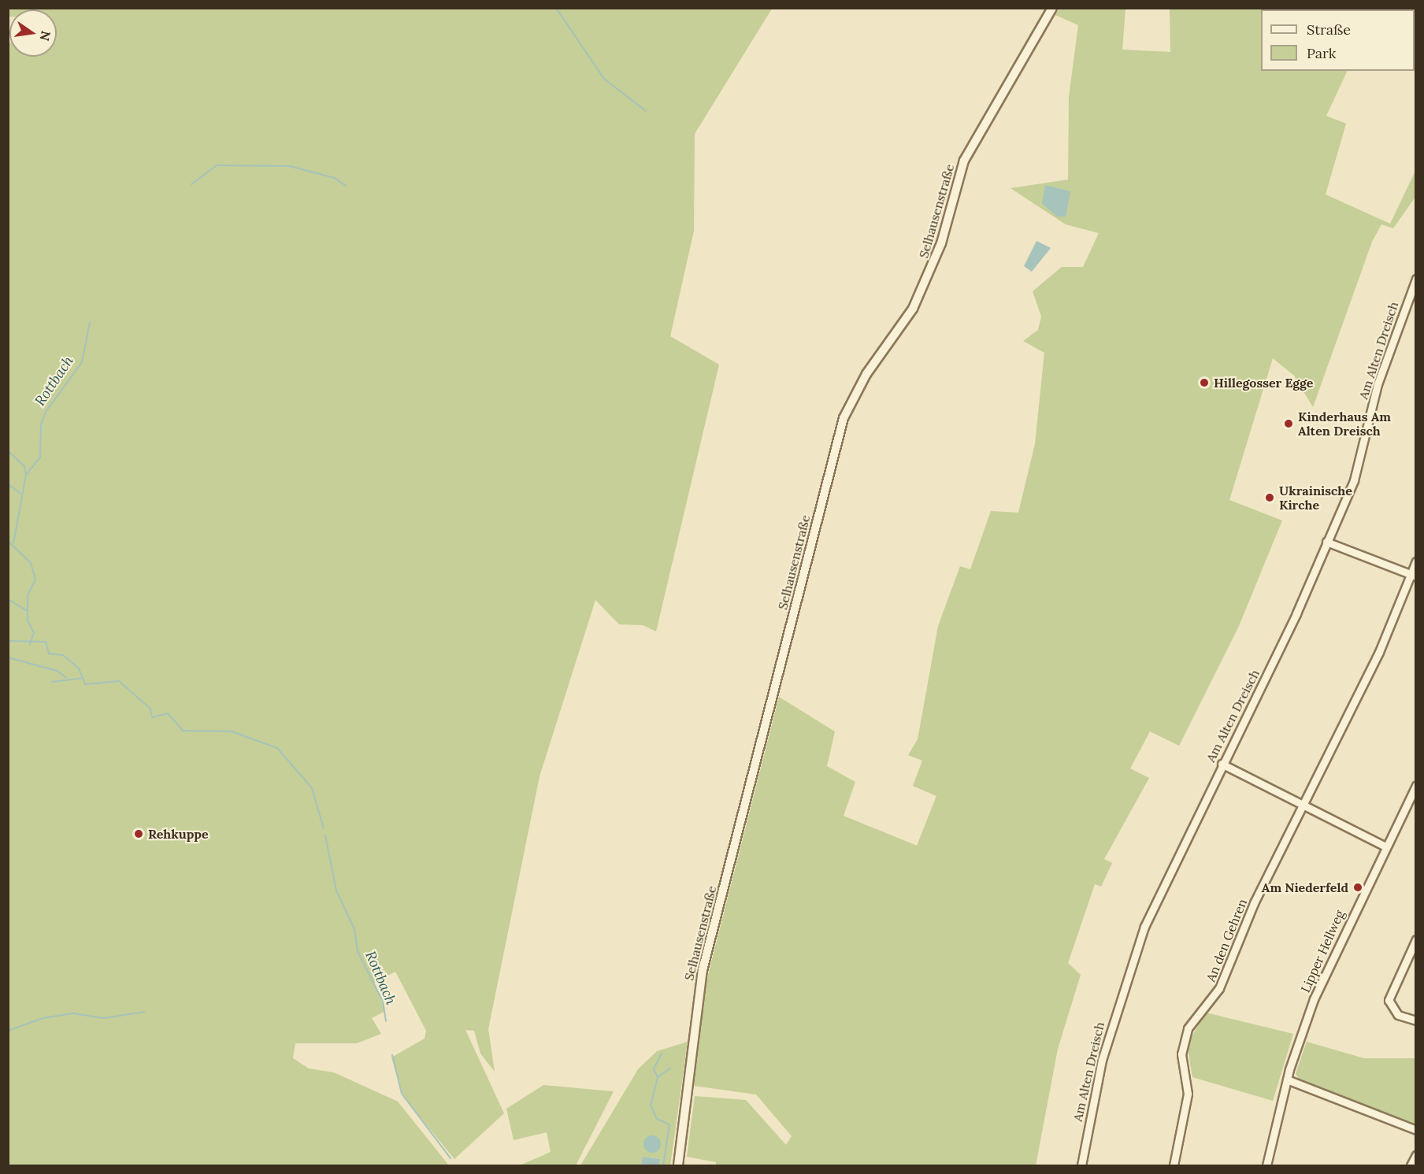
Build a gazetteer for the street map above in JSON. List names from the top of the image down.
{
  "streets": {
    "street": [
      "Selhausenstraße",
      "Am Alten Dreisch",
      "An den Gehren",
      "Lipper Hellweg"
    ]
  },
  "water": ["Rottbach"],
  "places": [
    "Hillegosser Egge",
    "Kinderhaus Am Alten Dreisch",
    "Ukrainische Kirche",
    "Rehkuppe",
    "Am Niederfeld"
  ],
  "legend": ["Straße", "Park"],
  "north": "right"
}
